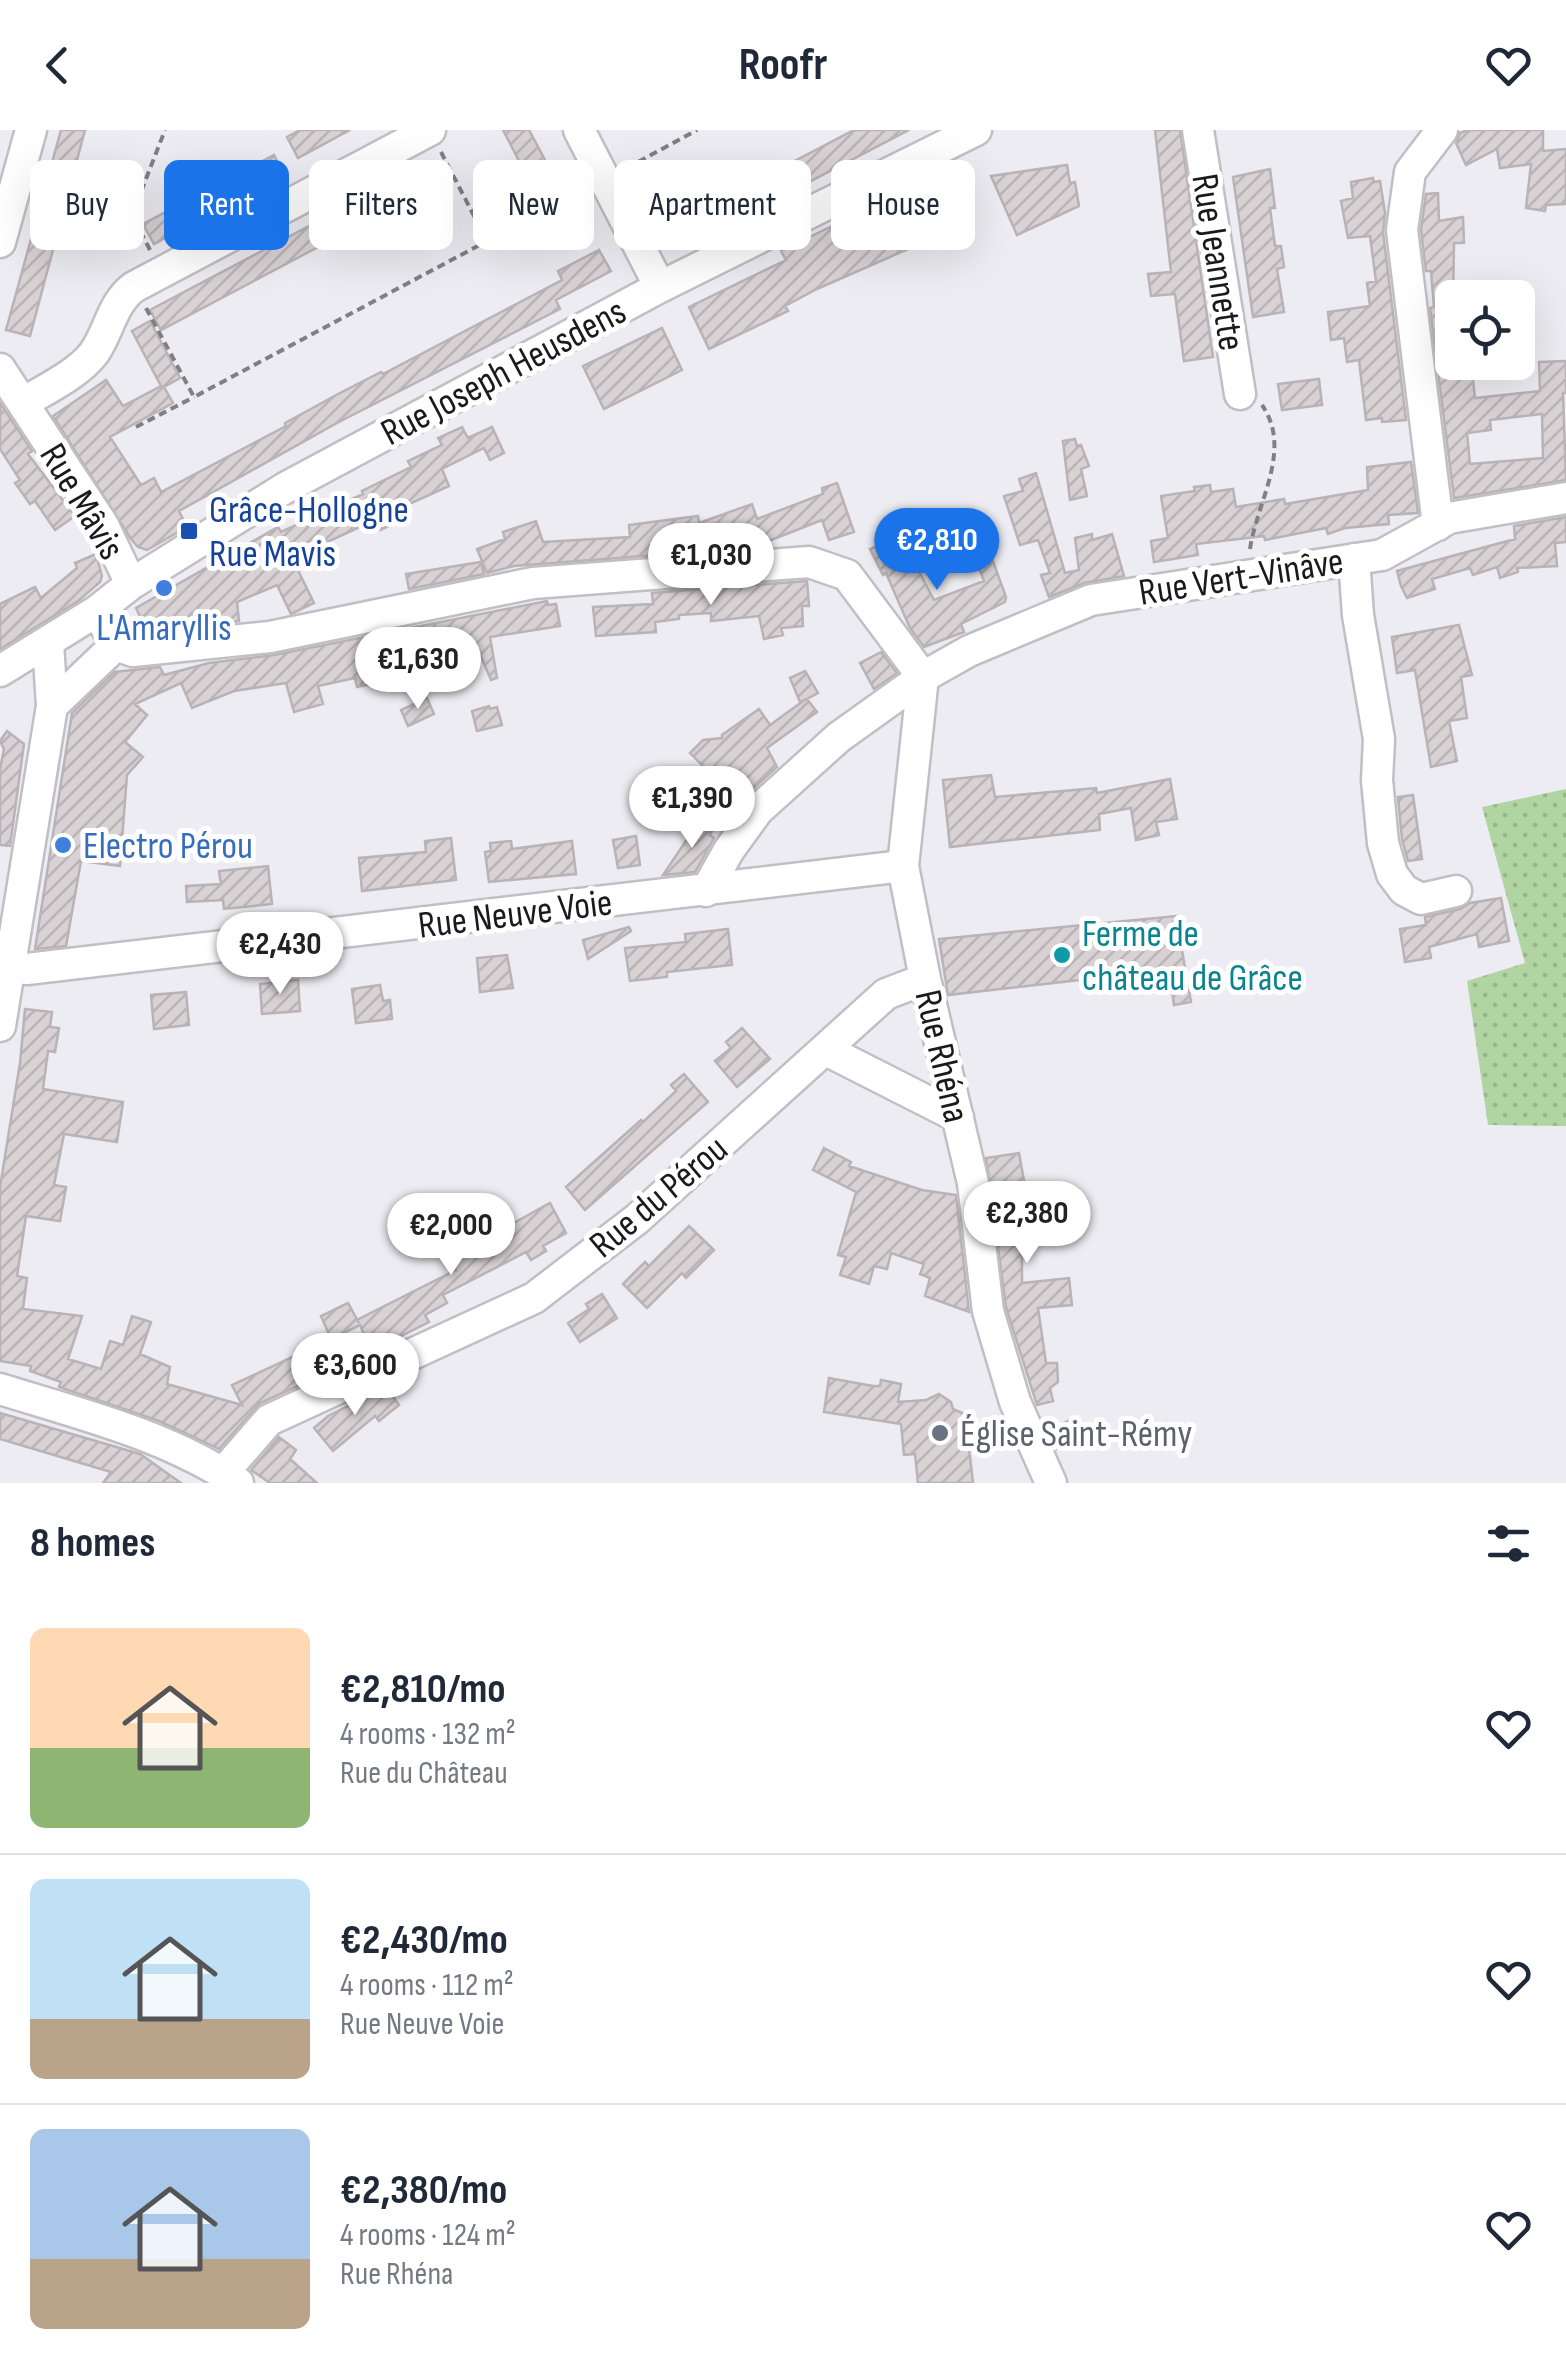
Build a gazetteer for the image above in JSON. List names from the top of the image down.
{
  "streets": {
    "street": [
      "Rue Jeannette",
      "Rue Joseph Heusdens",
      "Rue Mâvis",
      "Rue Vert-Vinâve",
      "Rue Neuve Voie",
      "Rue Rhéna",
      "Rue du Pérou"
    ]
  },
  "crossings": [
    ["Rue Joseph Heusdens", "Rue Mâvis"],
    ["Rue Vert-Vinâve", "Rue Neuve Voie"],
    ["Rue Vert-Vinâve", "Rue Rhéna"],
    ["Rue Neuve Voie", "Rue Rhéna"],
    ["Rue Rhéna", "Rue du Pérou"]
  ],
  "places": {
    "transit": ["Grâce-Hollogne Rue Mavis"],
    "other": [
      "L'Amaryllis",
      "Electro Pérou",
      "Ferme de château de Grâce",
      "Église Saint-Rémy"
    ]
  },
  "page": {
    "header": "Roofr",
    "chip": [
      "Buy",
      "Rent",
      "Filters",
      "New",
      "Apartment",
      "House"
    ],
    "price": [
      "€2,810",
      "€1,030",
      "€1,630",
      "€1,390",
      "€2,430",
      "€2,380",
      "€2,000",
      "€3,600"
    ],
    "heading": "8 homes",
    "list": [
      {
        "name": "€2,810/mo",
        "note": "4 rooms · 132 m² · Rue du Château"
      },
      {
        "name": "€2,430/mo",
        "note": "4 rooms · 112 m² · Rue Neuve Voie"
      },
      {
        "name": "€2,380/mo",
        "note": "4 rooms · 124 m² · Rue Rhéna"
      }
    ]
  }
}
